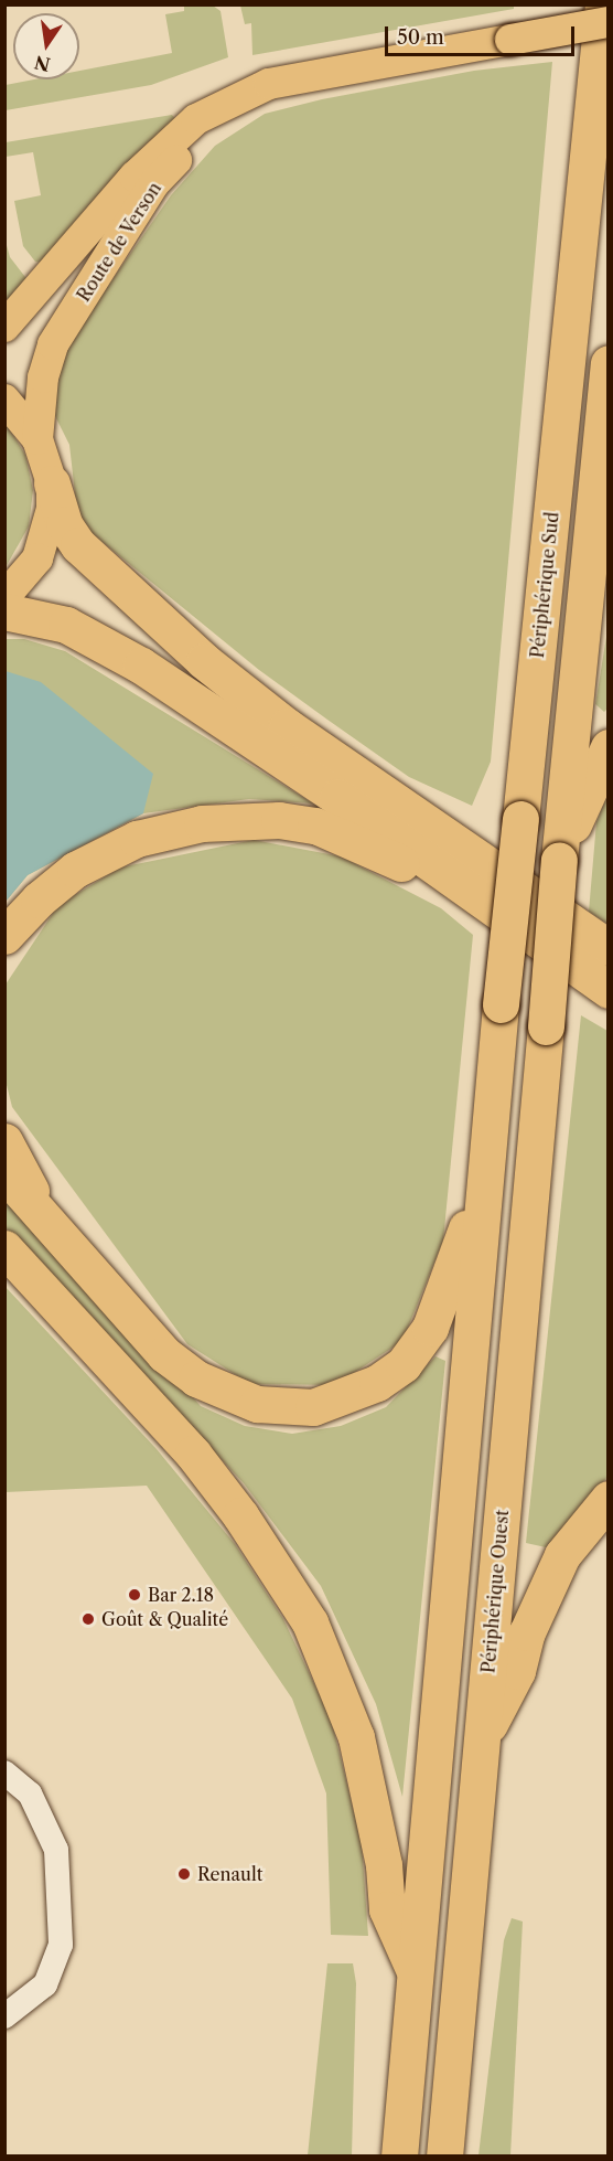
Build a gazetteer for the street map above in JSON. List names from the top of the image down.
{
  "streets": {
    "highway": ["Périphérique Sud", "Périphérique Ouest"],
    "main road": ["Route de Verson"]
  },
  "places": ["Bar 2.18", "Goût & Qualité", "Renault"],
  "scale_bar": "50 m",
  "north": "bottom"
}
